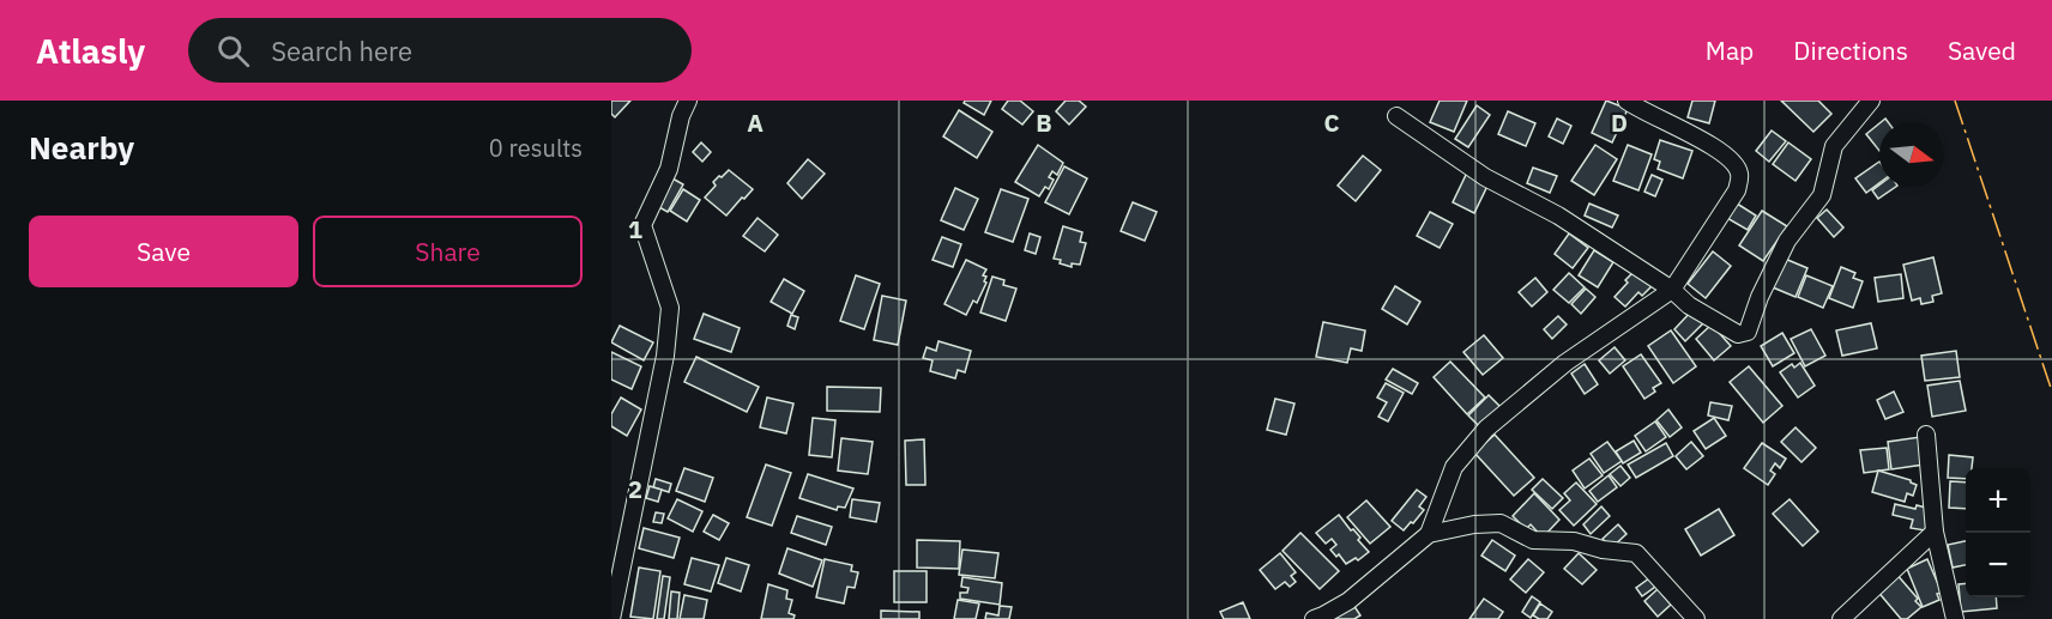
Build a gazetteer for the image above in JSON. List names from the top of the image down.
{
  "north": "right",
  "page": {
    "header": "Atlasly",
    "search": "Search here",
    "nav": ["Map", "Directions", "Saved"],
    "heading": ["Nearby", "0 results"],
    "buttons": ["Save", "Share"],
    "map_buttons": ["+", "−"]
  },
  "grid": {
    "columns": [
      "A",
      "B",
      "C",
      "D"
    ],
    "rows": ["1", "2"]
  }
}
